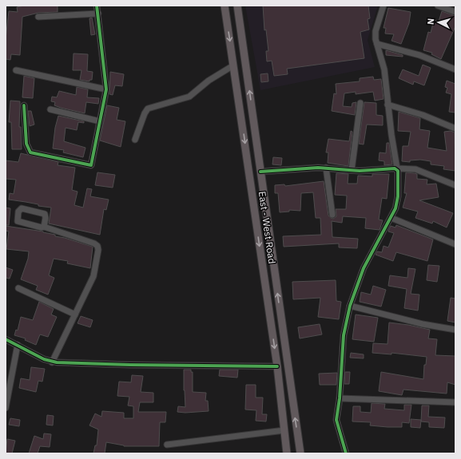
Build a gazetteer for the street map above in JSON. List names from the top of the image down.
{
  "streets": {
    "main road": ["East - West Road"]
  },
  "north": "left"
}
